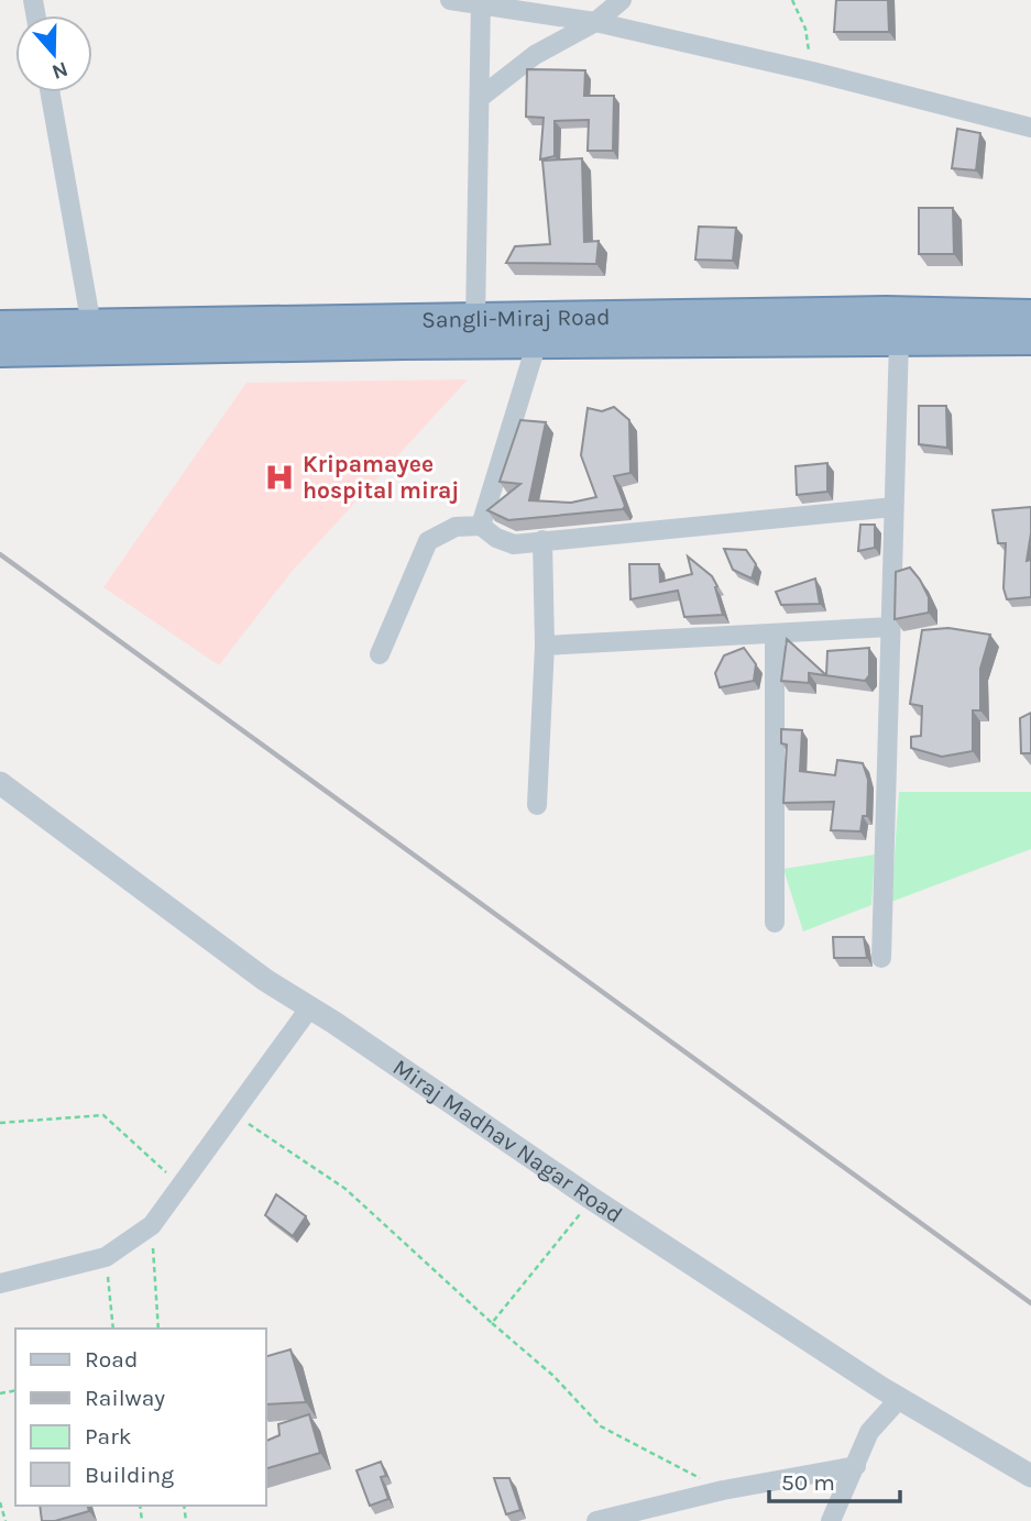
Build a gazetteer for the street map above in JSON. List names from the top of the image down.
{
  "streets": {
    "highway": ["Sangli-Miraj Road"],
    "street": ["Miraj Madhav Nagar Road"]
  },
  "places": {
    "hospital": ["Kripamayee hospital miraj"]
  },
  "legend": [
    "Road",
    "Railway",
    "Park",
    "Building"
  ],
  "scale_bar": "50 m",
  "north": "bottom"
}
